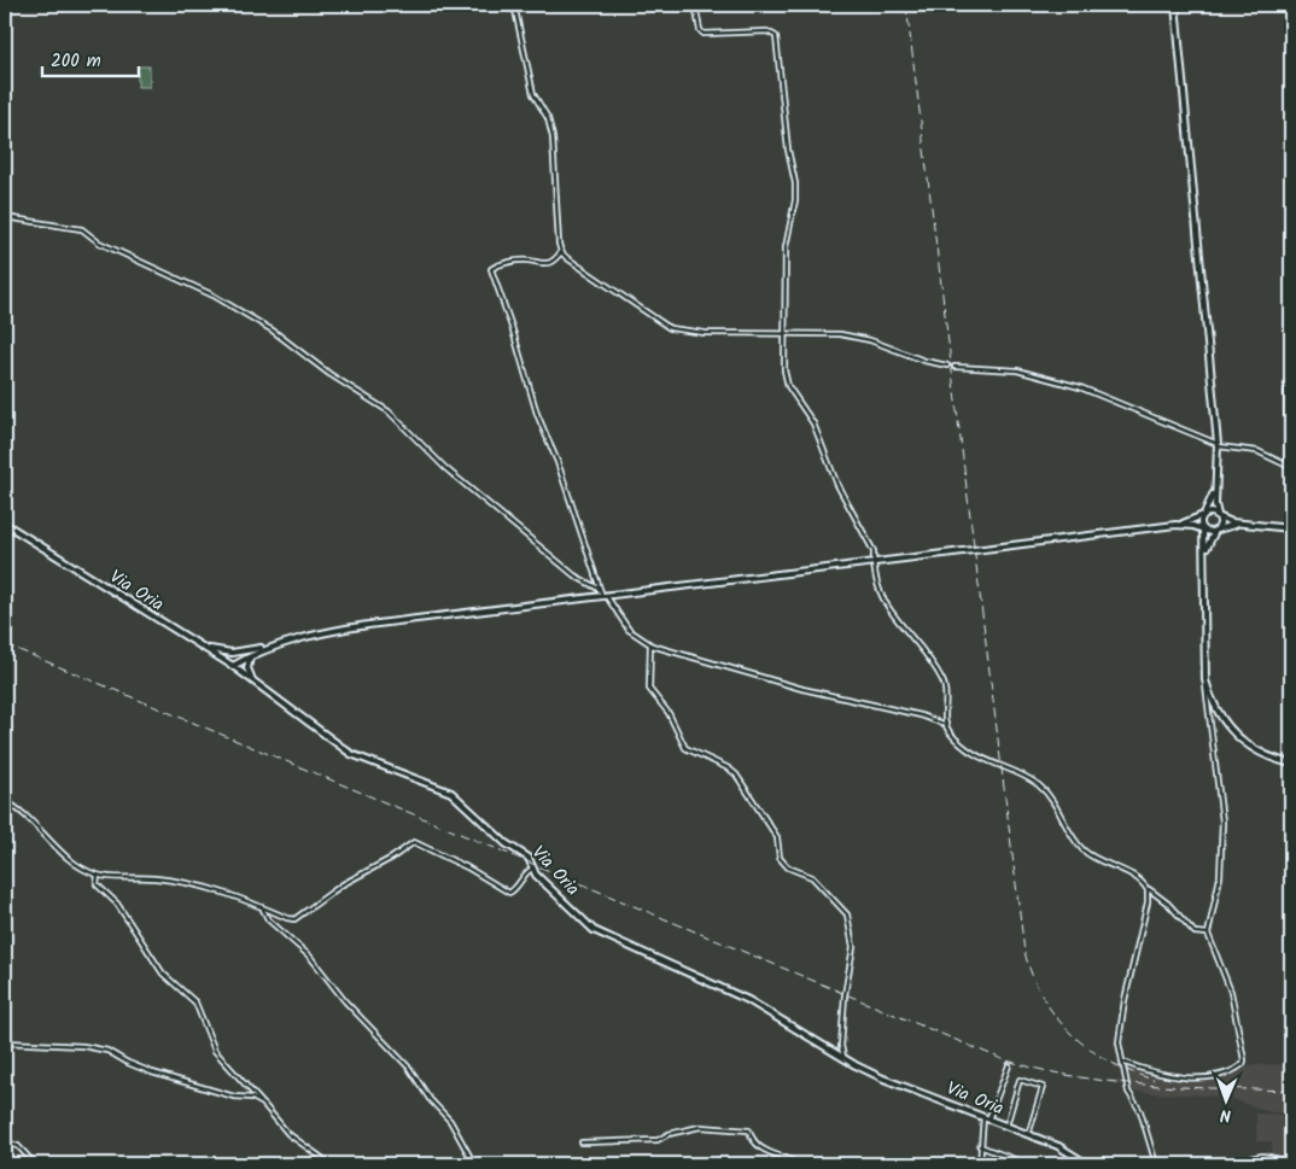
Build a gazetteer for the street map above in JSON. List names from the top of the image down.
{
  "streets": {
    "main road": ["Via Oria"]
  },
  "scale_bar": "200 m",
  "north": "bottom"
}
